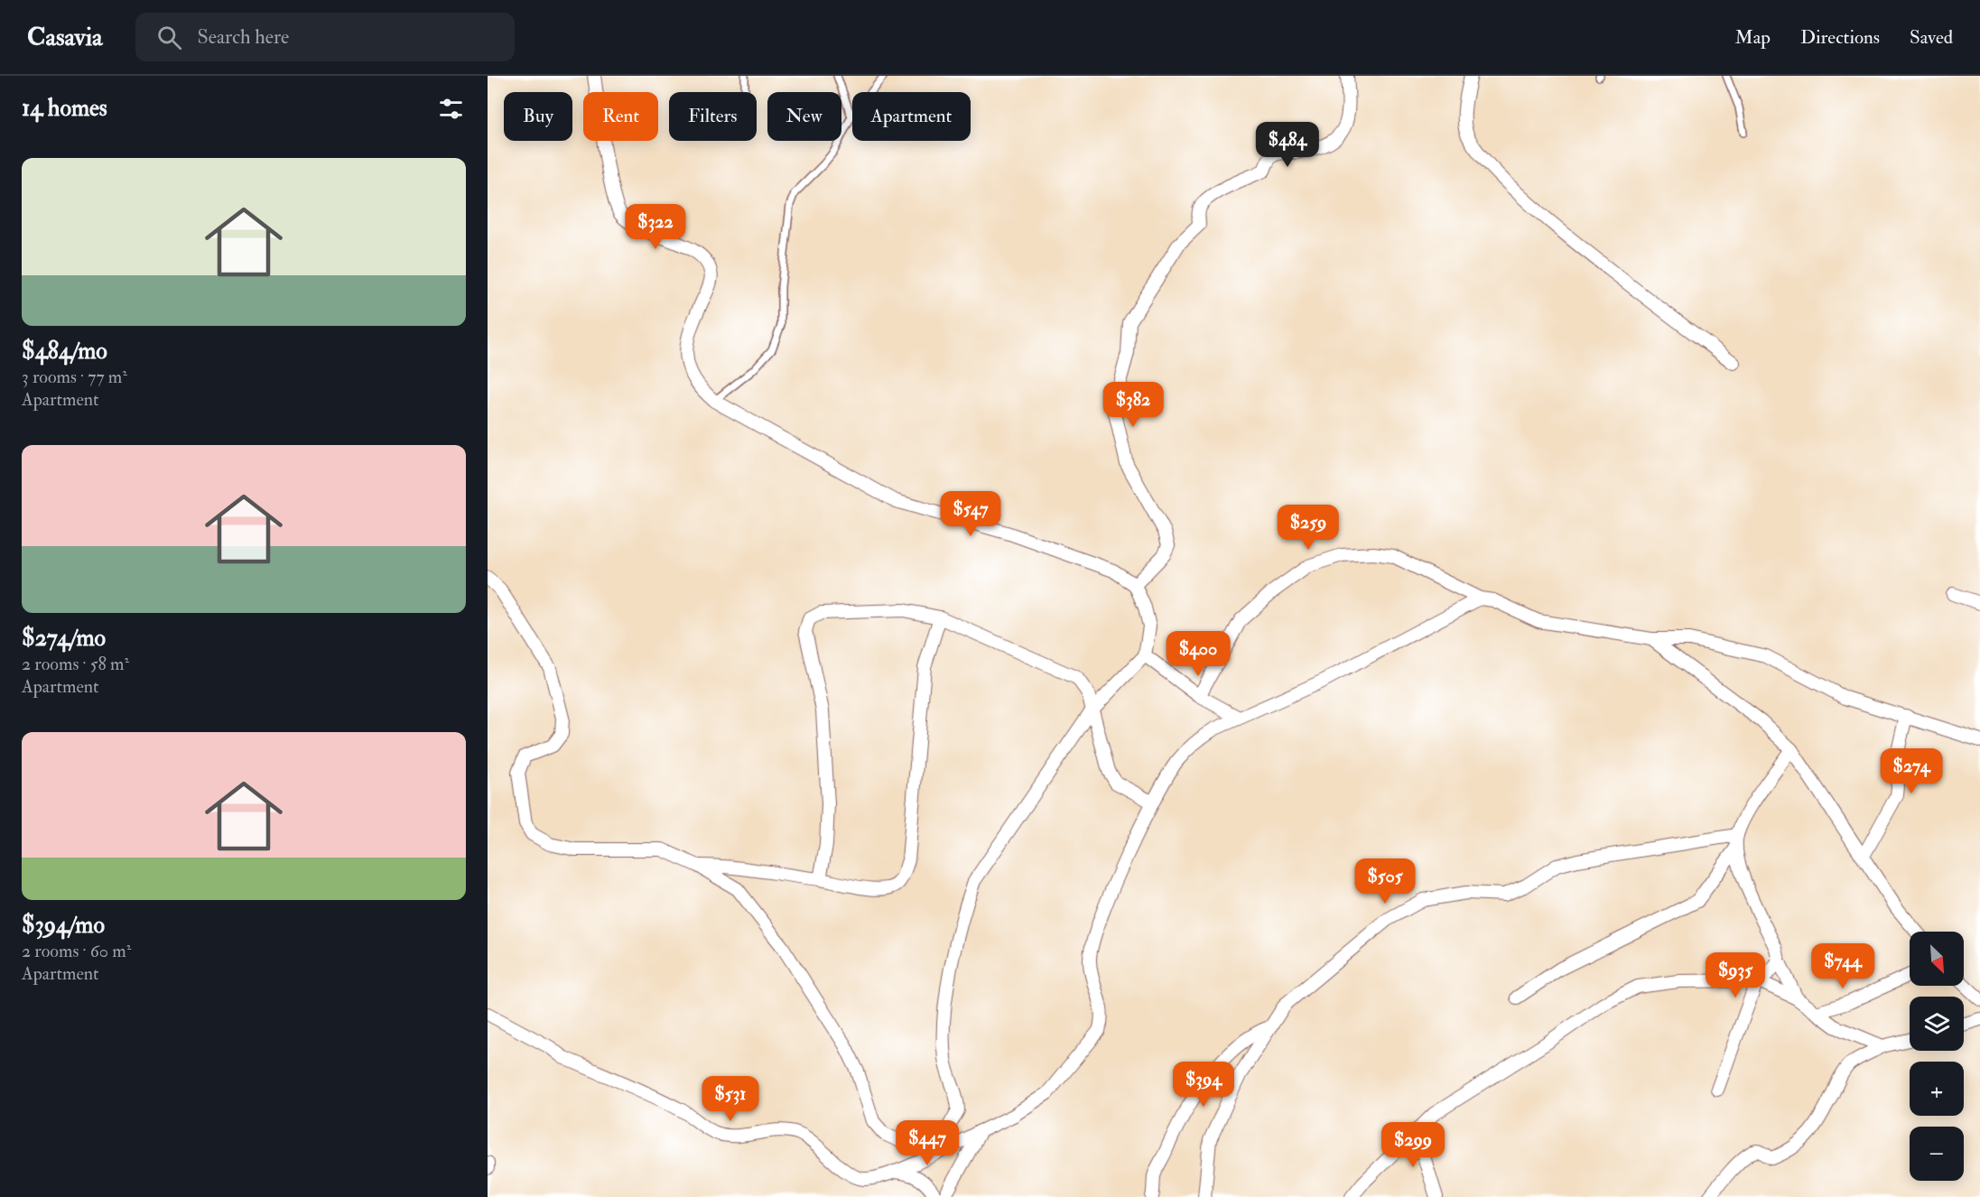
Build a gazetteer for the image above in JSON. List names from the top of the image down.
{
  "north": "bottom right",
  "page": {
    "header": "Casavia",
    "search": "Search here",
    "nav": ["Map", "Directions", "Saved"],
    "heading": "14 homes",
    "chip": [
      "Buy",
      "Rent",
      "Filters",
      "New",
      "Apartment"
    ],
    "price": [
      "$484",
      "$322",
      "$382",
      "$547",
      "$259",
      "$400",
      "$274",
      "$505",
      "$744",
      "$935",
      "$394",
      "$531",
      "$447",
      "$299"
    ],
    "list": [
      {
        "name": "$484/mo",
        "note": "3 rooms · 77 m² · Apartment"
      },
      {
        "name": "$274/mo",
        "note": "2 rooms · 58 m² · Apartment"
      },
      {
        "name": "$394/mo",
        "note": "2 rooms · 60 m² · Apartment"
      }
    ],
    "map_buttons": ["+", "−"]
  }
}
